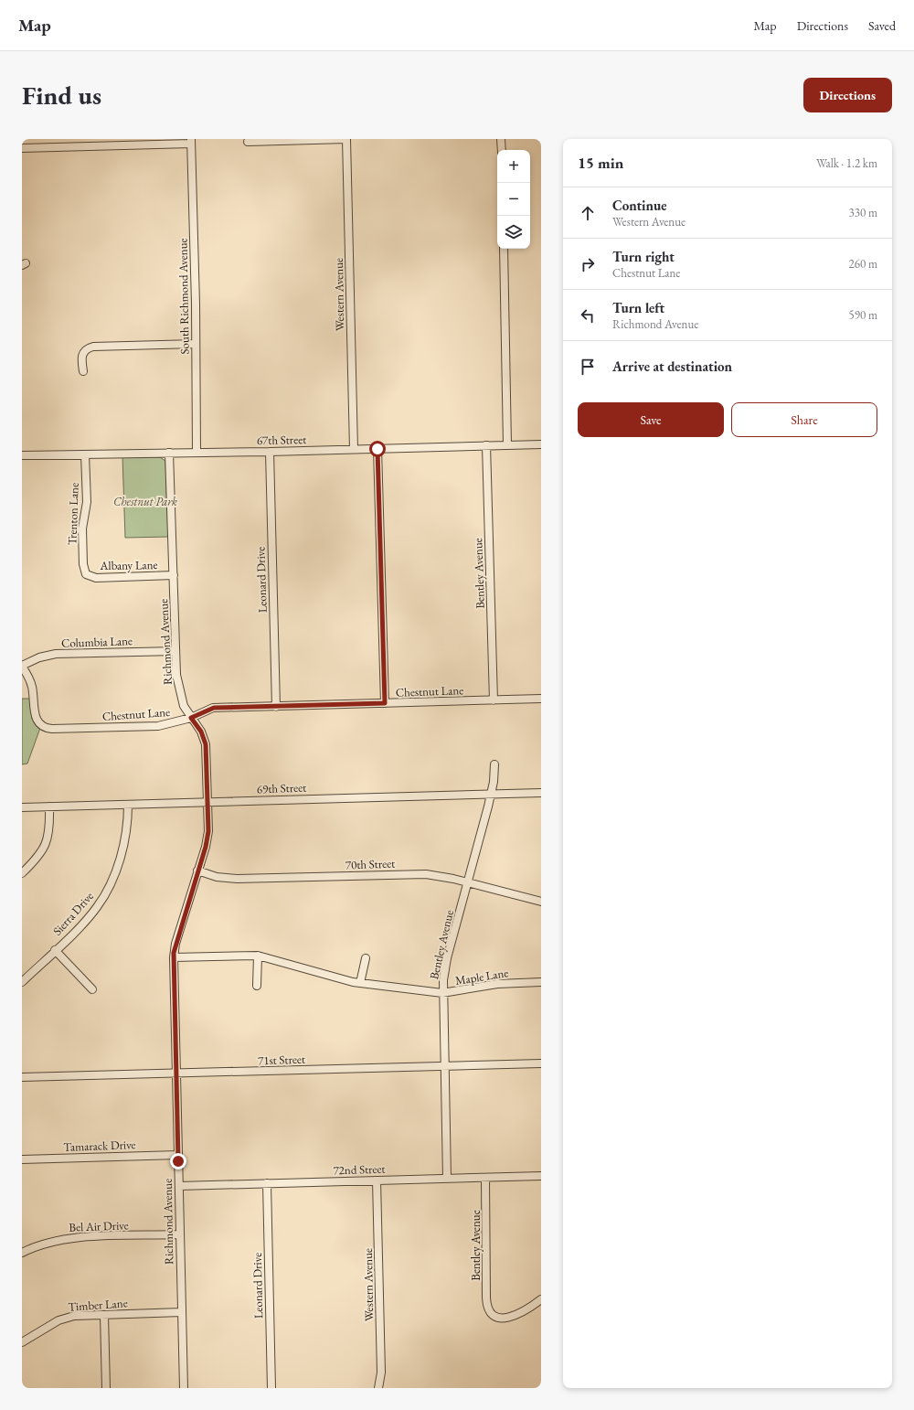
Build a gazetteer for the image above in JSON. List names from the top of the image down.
{
  "streets": {
    "street": [
      "Western Avenue",
      "South Richmond Avenue",
      "67th Street",
      "Trenton Lane",
      "Albany Lane",
      "Bentley Avenue",
      "Leonard Drive",
      "Columbia Lane",
      "Richmond Avenue",
      "Chestnut Lane",
      "69th Street",
      "70th Street",
      "Sierra Drive",
      "Maple Lane",
      "71st Street",
      "Tamarack Drive",
      "72nd Street",
      "Bel Air Drive",
      "Timber Lane"
    ]
  },
  "crossings": [
    ["Western Avenue", "67th Street"],
    ["Western Avenue", "72nd Street"],
    ["South Richmond Avenue", "67th Street"],
    ["67th Street", "Trenton Lane"],
    ["67th Street", "Bentley Avenue"],
    ["67th Street", "Leonard Drive"],
    ["67th Street", "Richmond Avenue"],
    ["Trenton Lane", "Albany Lane"],
    ["Albany Lane", "Richmond Avenue"],
    ["Bentley Avenue", "Chestnut Lane"],
    ["Bentley Avenue", "69th Street"],
    ["Bentley Avenue", "70th Street"],
    ["Bentley Avenue", "Maple Lane"],
    ["Bentley Avenue", "71st Street"],
    ["Bentley Avenue", "72nd Street"],
    ["Leonard Drive", "Chestnut Lane"],
    ["Leonard Drive", "72nd Street"],
    ["Columbia Lane", "Richmond Avenue"],
    ["Columbia Lane", "Chestnut Lane"],
    ["Richmond Avenue", "Chestnut Lane"],
    ["Richmond Avenue", "69th Street"],
    ["Richmond Avenue", "70th Street"],
    ["Richmond Avenue", "Maple Lane"],
    ["Richmond Avenue", "71st Street"],
    ["Richmond Avenue", "Tamarack Drive"],
    ["Richmond Avenue", "72nd Street"],
    ["Richmond Avenue", "Bel Air Drive"],
    ["Richmond Avenue", "Timber Lane"],
    ["69th Street", "Sierra Drive"]
  ],
  "parks": ["Chestnut Park"],
  "page": {
    "header": "Map",
    "nav": ["Map", "Directions", "Saved"],
    "buttons": [
      "Directions",
      ["Save", "Share"]
    ],
    "title": "Find us",
    "heading": ["15 min", "Walk · 1.2 km"],
    "map_buttons": ["+", "−"],
    "list": [
      ["Continue", "Western Avenue", "330 m"],
      ["Turn right", "Chestnut Lane", "260 m"],
      ["Turn left", "Richmond Avenue", "590 m"],
      "Arrive at destination"
    ]
  }
}
